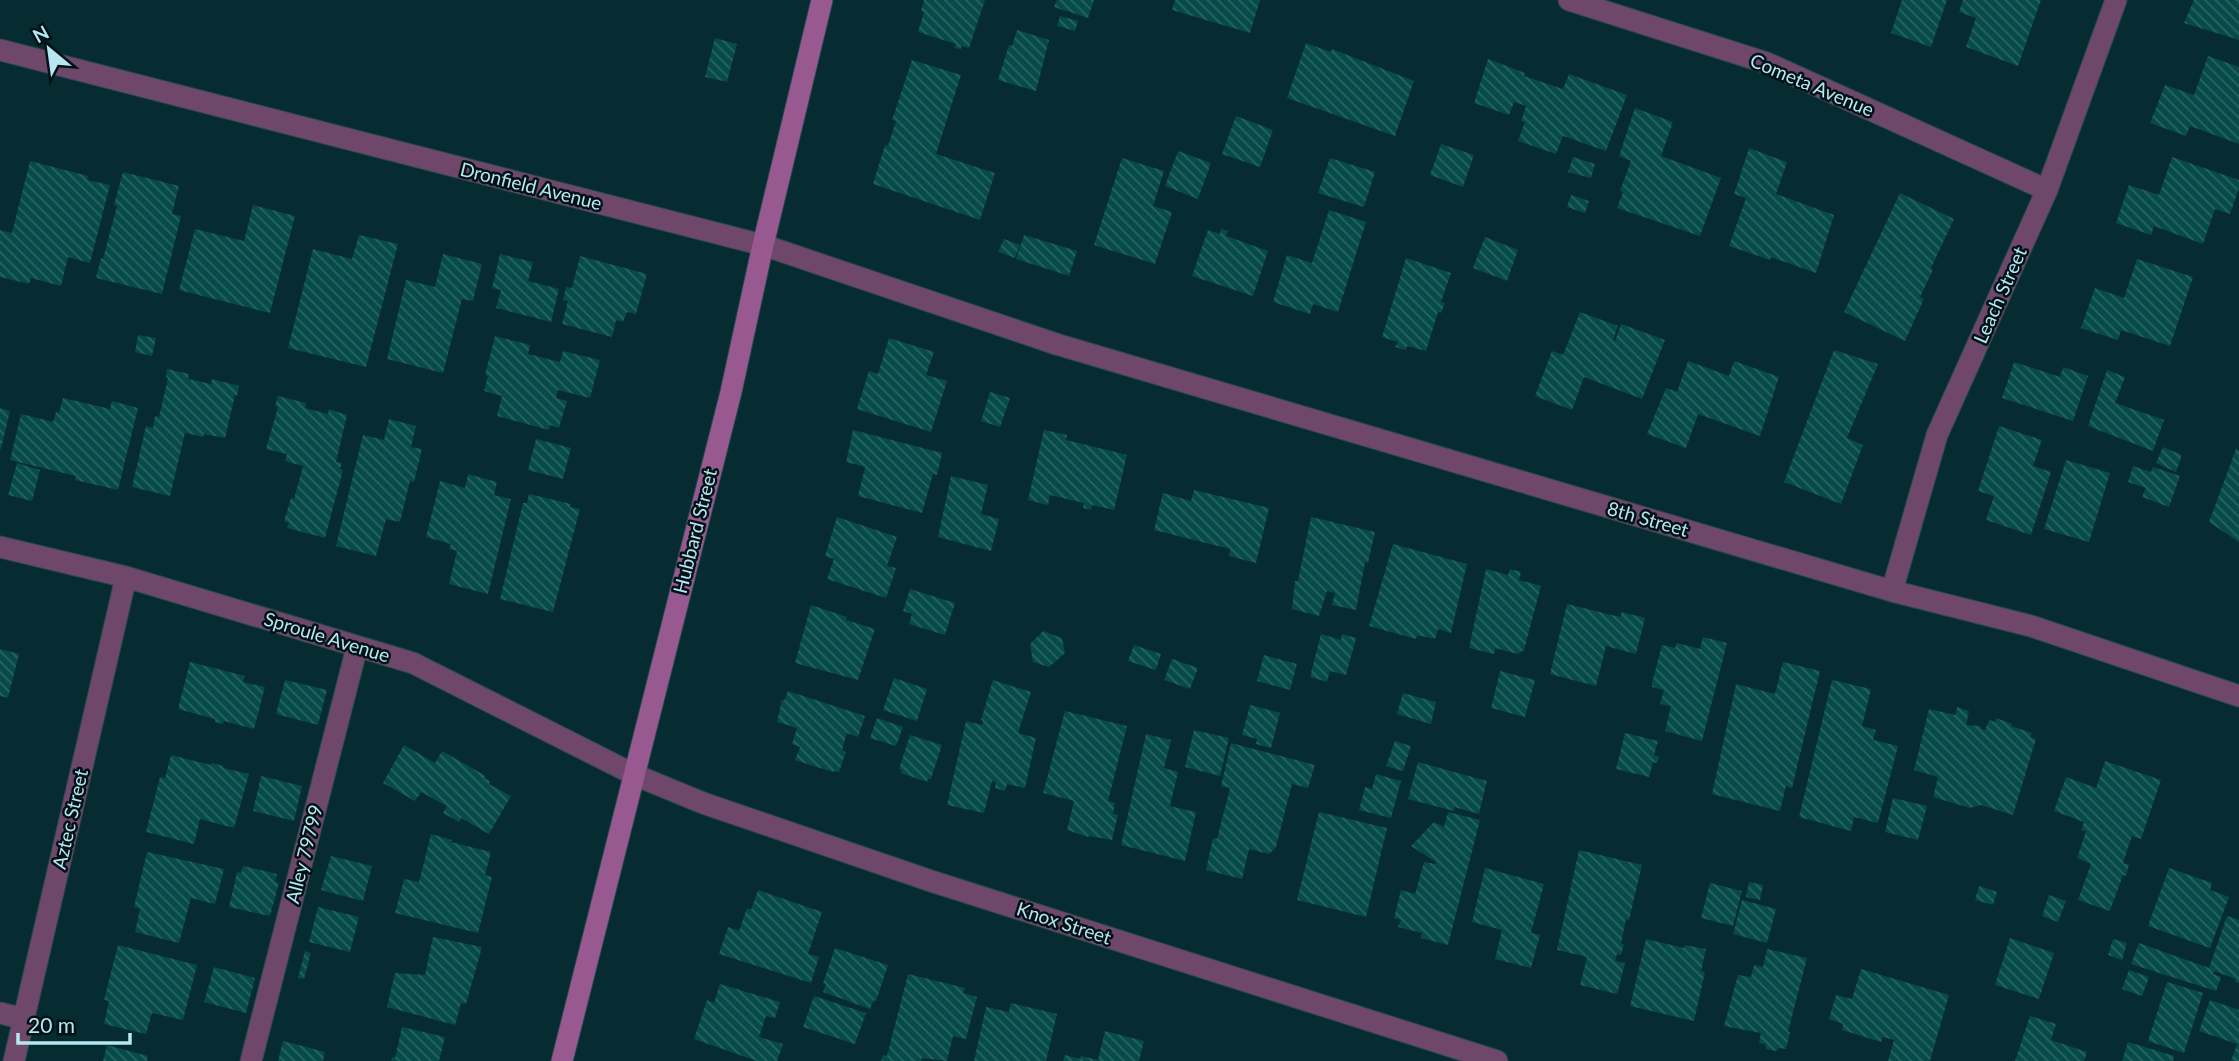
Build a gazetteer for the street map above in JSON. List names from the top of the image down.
{
  "streets": {
    "main road": ["Hubbard Street"],
    "street": [
      "Cometa Avenue",
      "Dronfield Avenue",
      "Leach Street",
      "8th Street",
      "Sproule Avenue",
      "Aztec Street",
      "Alley 79799",
      "Knox Street"
    ]
  },
  "crossings": [
    ["Cometa Avenue", "Leach Street"],
    ["Dronfield Avenue", "8th Street"],
    ["Dronfield Avenue", "Hubbard Street"],
    ["Leach Street", "8th Street"],
    ["Hubbard Street", "Sproule Avenue"],
    ["Hubbard Street", "Knox Street"],
    ["Sproule Avenue", "Aztec Street"],
    ["Sproule Avenue", "Alley 79799"],
    ["Sproule Avenue", "Knox Street"]
  ],
  "scale_bar": "20 m",
  "north": "top left"
}
